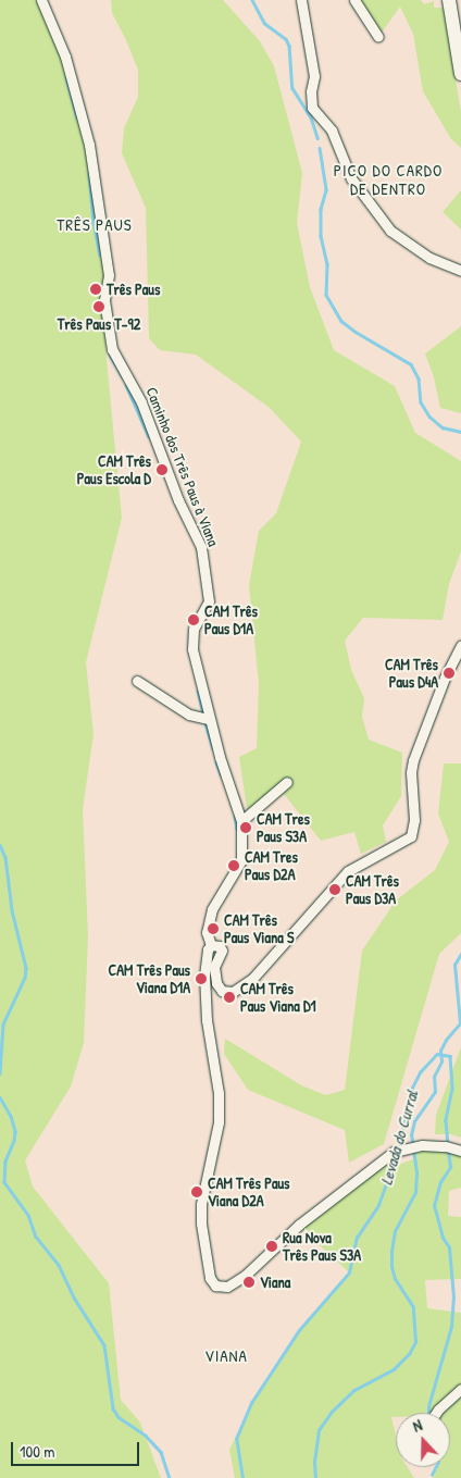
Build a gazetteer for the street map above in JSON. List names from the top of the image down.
{
  "streets": {
    "street": ["Caminho dos Três Paus à Viana"]
  },
  "districts": ["PICO DO CARDO DE DENTRO", "TRÊS PAUS", "VIANA"],
  "water": ["Levada do Curral"],
  "places": [
    "Três Paus",
    "Três Paus T-92",
    "CAM Três Paus Escola D",
    "CAM Três Paus D1A",
    "CAM Três Paus D4A",
    "CAM Tres Paus S3A",
    "CAM Tres Paus D2A",
    "CAM Três Paus D3A",
    "CAM Três Paus Viana S",
    "CAM Três Paus Viana D1A",
    "CAM Três Paus Viana D1",
    "CAM Três Paus Viana D2A",
    "Rua Nova Três Paus S3A",
    "Viana"
  ],
  "scale_bar": "100 m",
  "north": "top"
}
